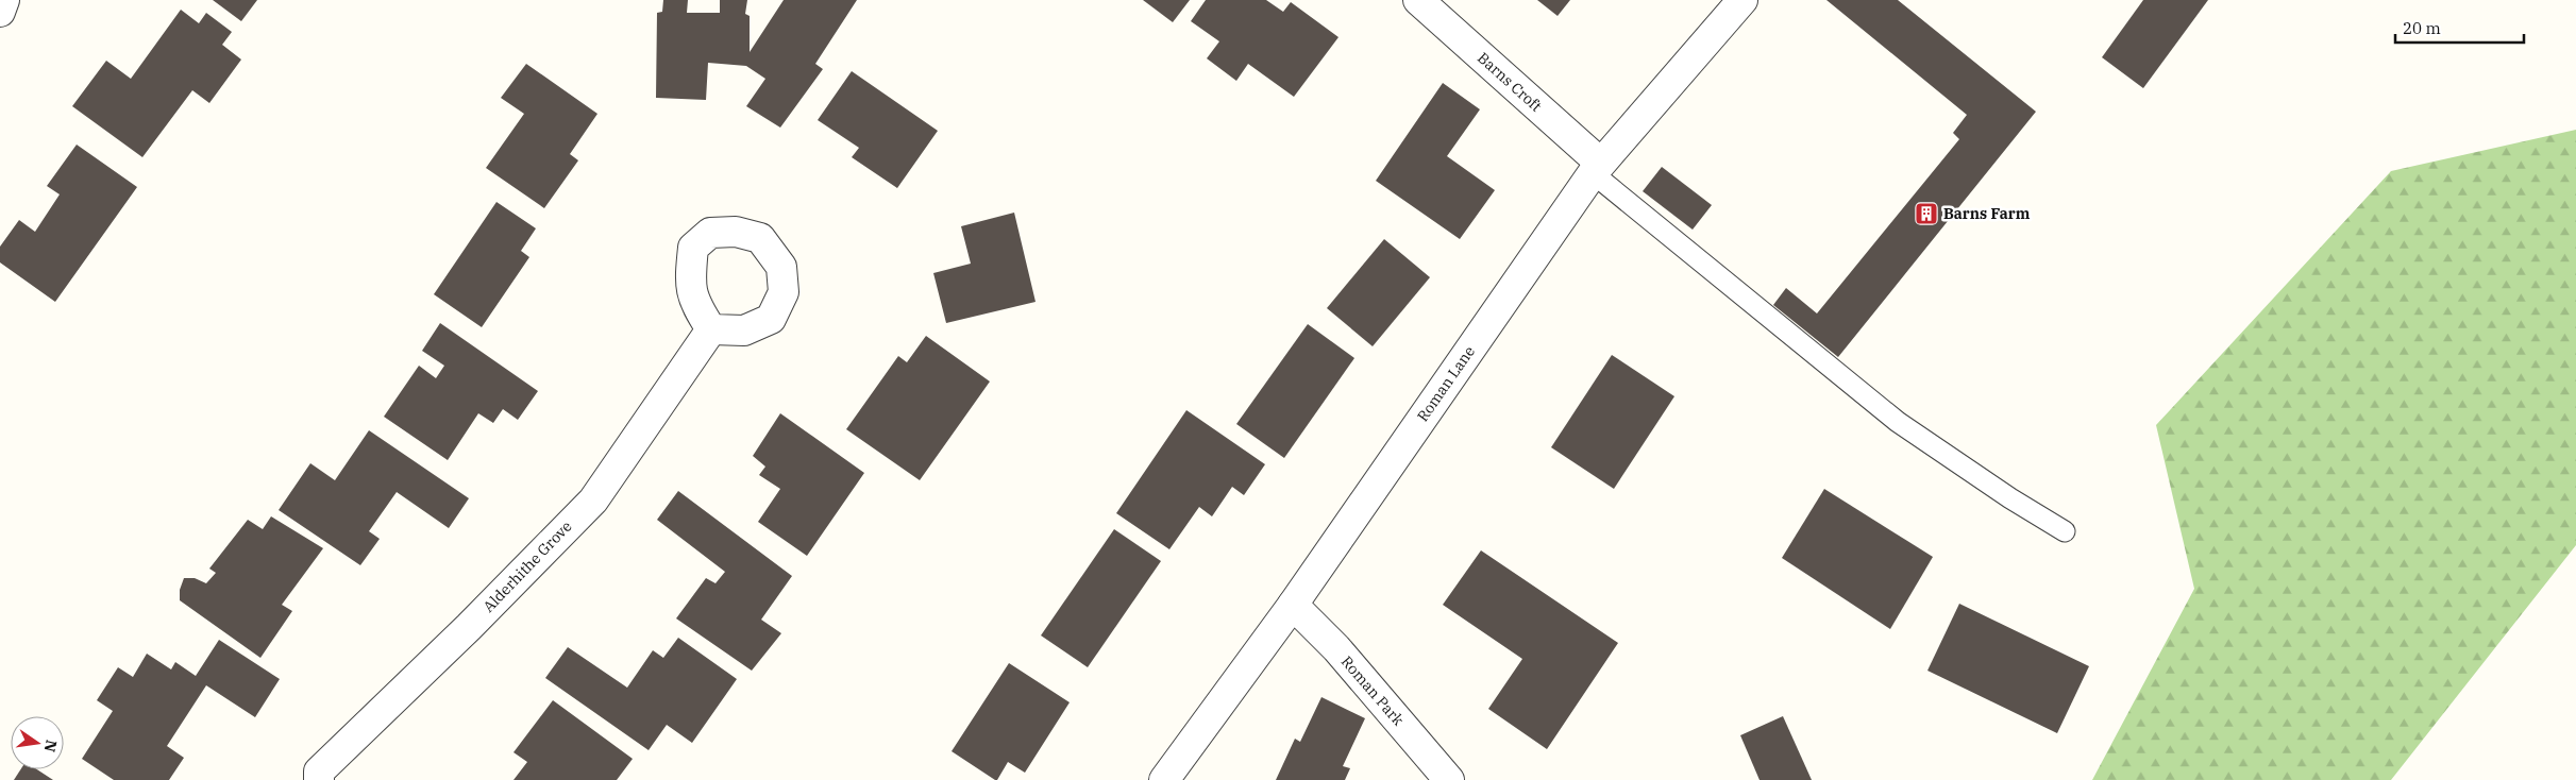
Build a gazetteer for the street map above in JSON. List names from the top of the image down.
{
  "streets": {
    "street": [
      "Barns Croft",
      "Roman Lane",
      "Alderhithe Grove",
      "Roman Park"
    ]
  },
  "crossings": [
    ["Barns Croft", "Roman Lane"],
    ["Roman Lane", "Roman Park"]
  ],
  "places": {
    "building": ["Barns Farm"]
  },
  "scale_bar": "20 m",
  "north": "right"
}
